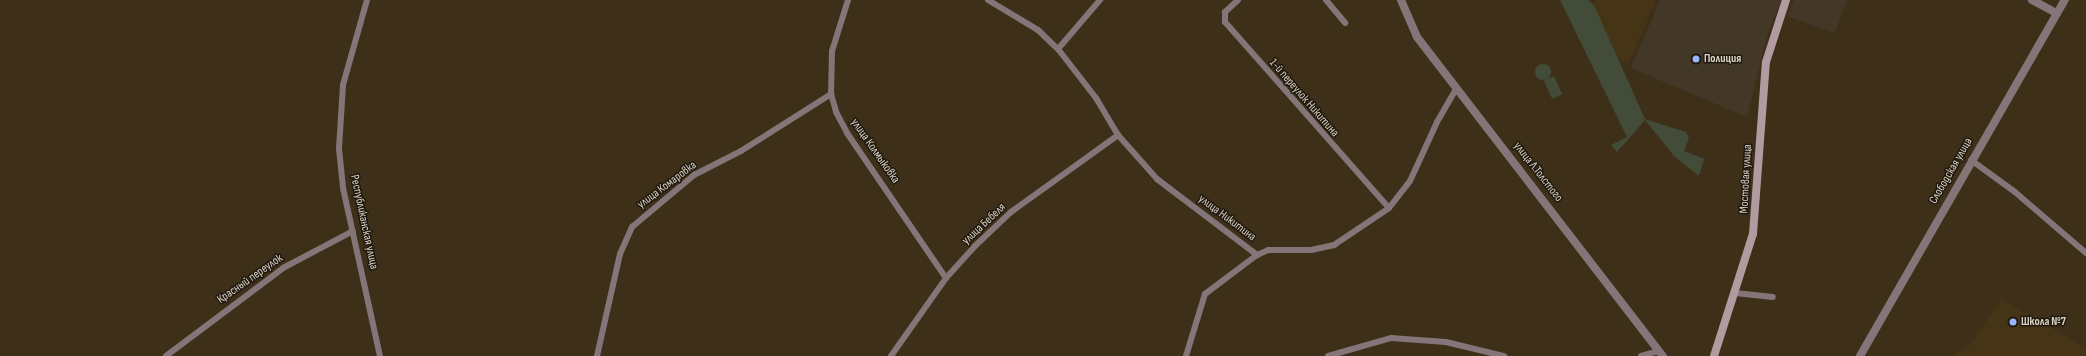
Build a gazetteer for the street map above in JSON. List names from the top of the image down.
{
  "streets": {
    "main road": ["Мостовая улица"],
    "street": [
      "1-й переулок Никитина",
      "улица Колмыковка",
      "Слободская улица",
      "улица Л.Толстого",
      "улица Комаровка",
      "улица Никитина",
      "Республиканская улица",
      "улица Бебеля",
      "Красный переулок"
    ]
  },
  "crossings": [
    ["1-й переулок Никитина", "улица Никитина"],
    ["улица Колмыковка", "улица Комаровка"],
    ["улица Колмыковка", "улица Бебеля"],
    ["улица Л.Толстого", "улица Никитина"],
    ["улица Никитина", "улица Бебеля"],
    ["Республиканская улица", "Красный переулок"]
  ],
  "places": ["Полиция", "Школа №7"]
}
